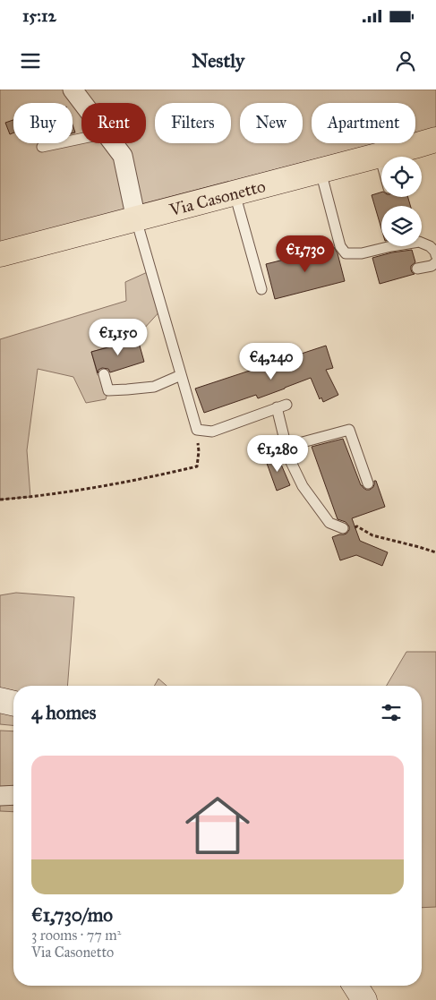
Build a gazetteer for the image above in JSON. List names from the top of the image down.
{
  "streets": {
    "main road": ["Via Casonetto"]
  },
  "page": {
    "status": "15:12",
    "header": "Nestly",
    "chip": [
      "Buy",
      "Rent",
      "Filters",
      "New",
      "Apartment"
    ],
    "price": [
      "€1,730",
      "€1,150",
      "€4,240",
      "€1,280"
    ],
    "heading": "4 homes",
    "list": [
      {
        "name": "€1,730/mo",
        "note": "3 rooms · 77 m² · Via Casonetto"
      }
    ]
  }
}
